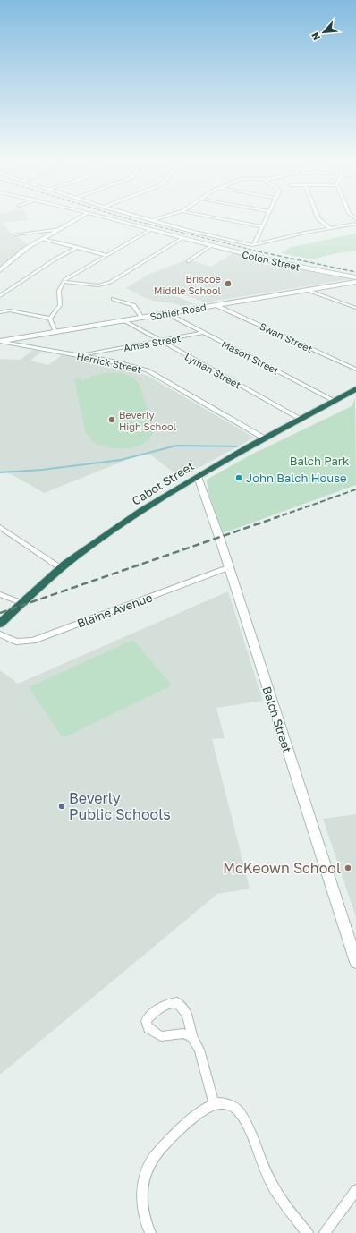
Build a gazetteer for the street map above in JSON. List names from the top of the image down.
{
  "streets": {
    "highway": ["Cabot Street"],
    "main road": [
      "Colon Street",
      "Sohier Road",
      "Herrick Street",
      "Balch Street"
    ],
    "street": [
      "Swan Street",
      "Ames Street",
      "Mason Street",
      "Lyman Street",
      "Blaine Avenue"
    ]
  },
  "crossings": [
    ["Sohier Road", "Swan Street"],
    ["Sohier Road", "Mason Street"],
    ["Sohier Road", "Herrick Street"],
    ["Sohier Road", "Lyman Street"],
    ["Ames Street", "Mason Street"],
    ["Ames Street", "Herrick Street"],
    ["Ames Street", "Lyman Street"],
    ["Mason Street", "Cabot Street"],
    ["Herrick Street", "Cabot Street"],
    ["Lyman Street", "Cabot Street"],
    ["Cabot Street", "Balch Street"],
    ["Blaine Avenue", "Balch Street"]
  ],
  "parks": ["Balch Park"],
  "places": [
    "Briscoe Middle School",
    "Beverly High School",
    "John Balch House",
    "Beverly Public Schools",
    "McKeown School"
  ],
  "north": "bottom left"
}
